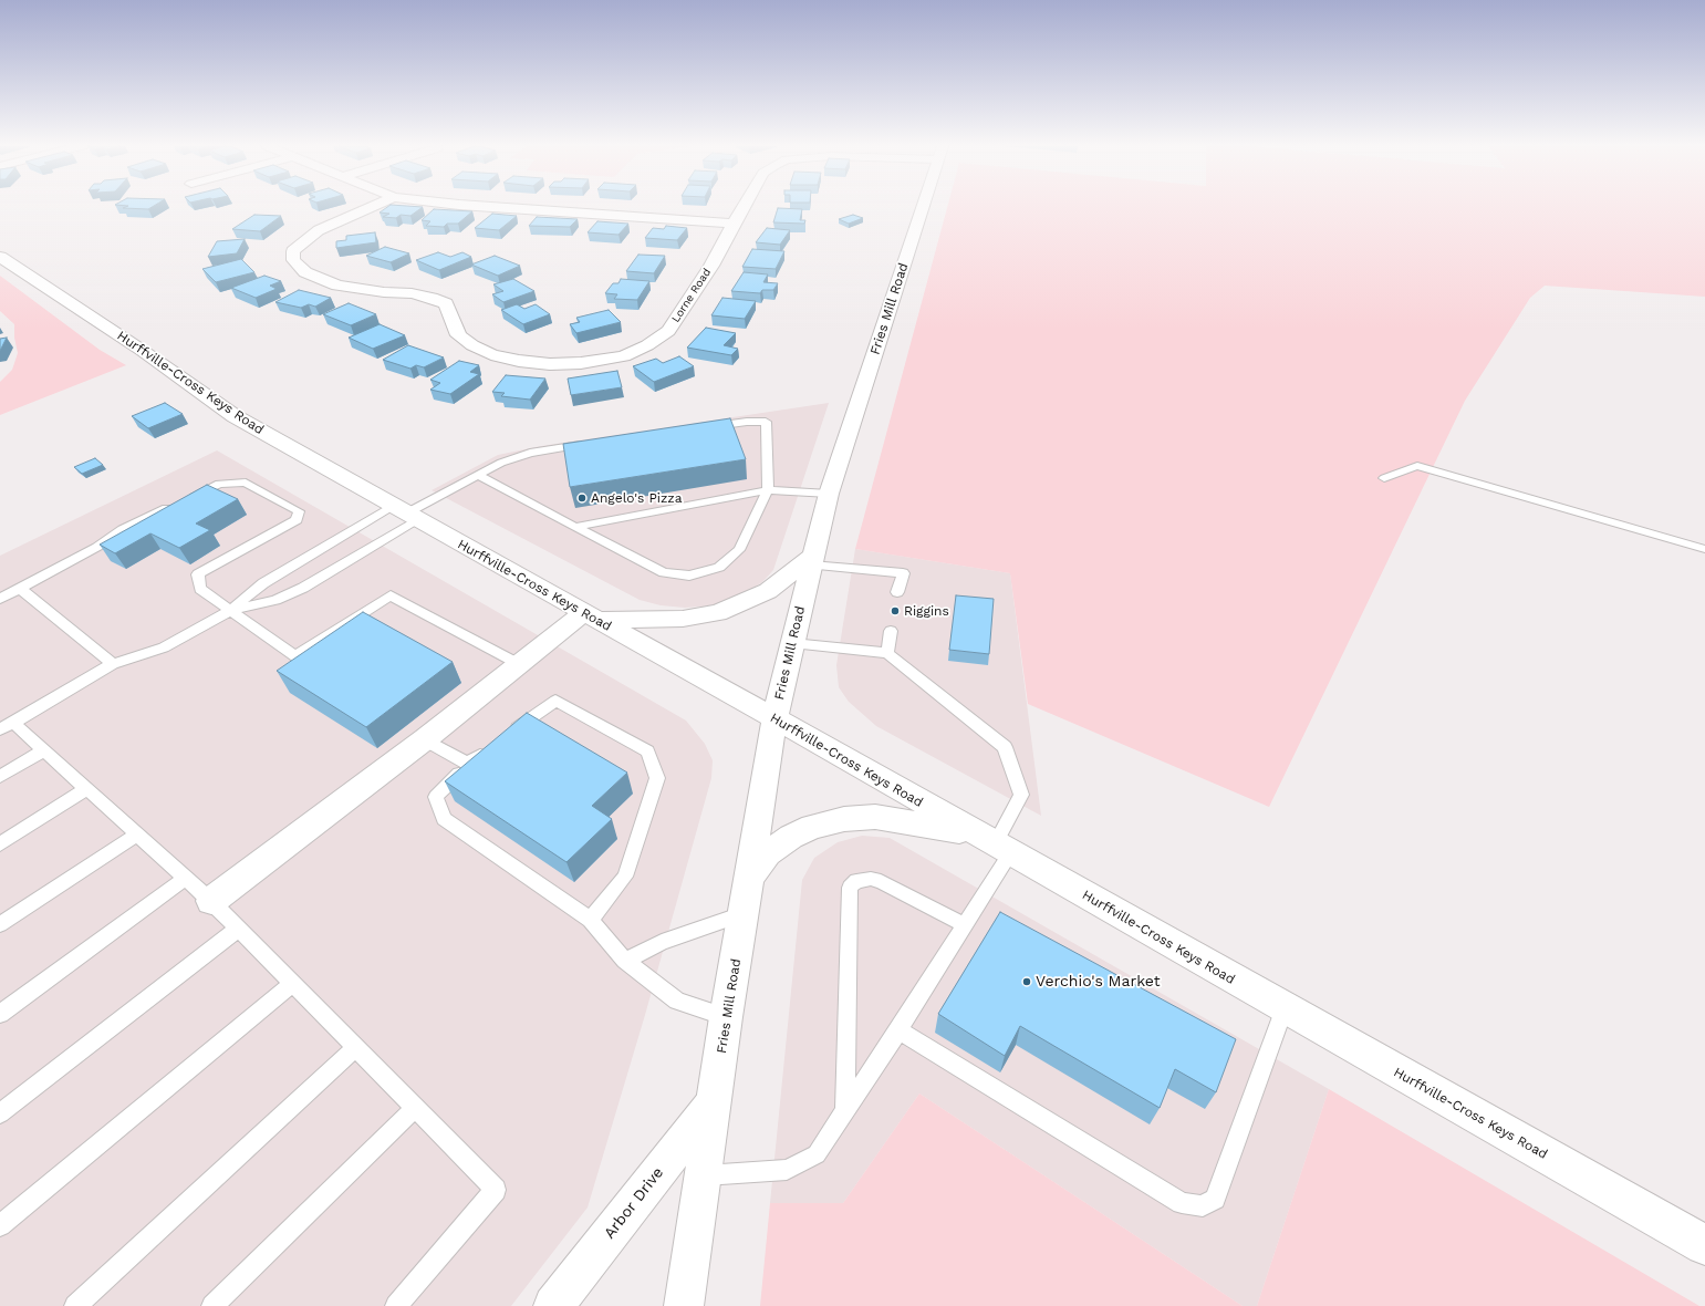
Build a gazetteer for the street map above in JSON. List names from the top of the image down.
{
  "streets": {
    "main road": [
      "Lorne Road",
      "Fries Mill Road",
      "Hurffville-Cross Keys Road",
      "Arbor Drive"
    ]
  },
  "crossings": [
    ["Fries Mill Road", "Hurffville-Cross Keys Road"],
    ["Fries Mill Road", "Arbor Drive"]
  ],
  "places": ["Angelo's Pizza", "Riggins", "Verchio's Market"]
}
